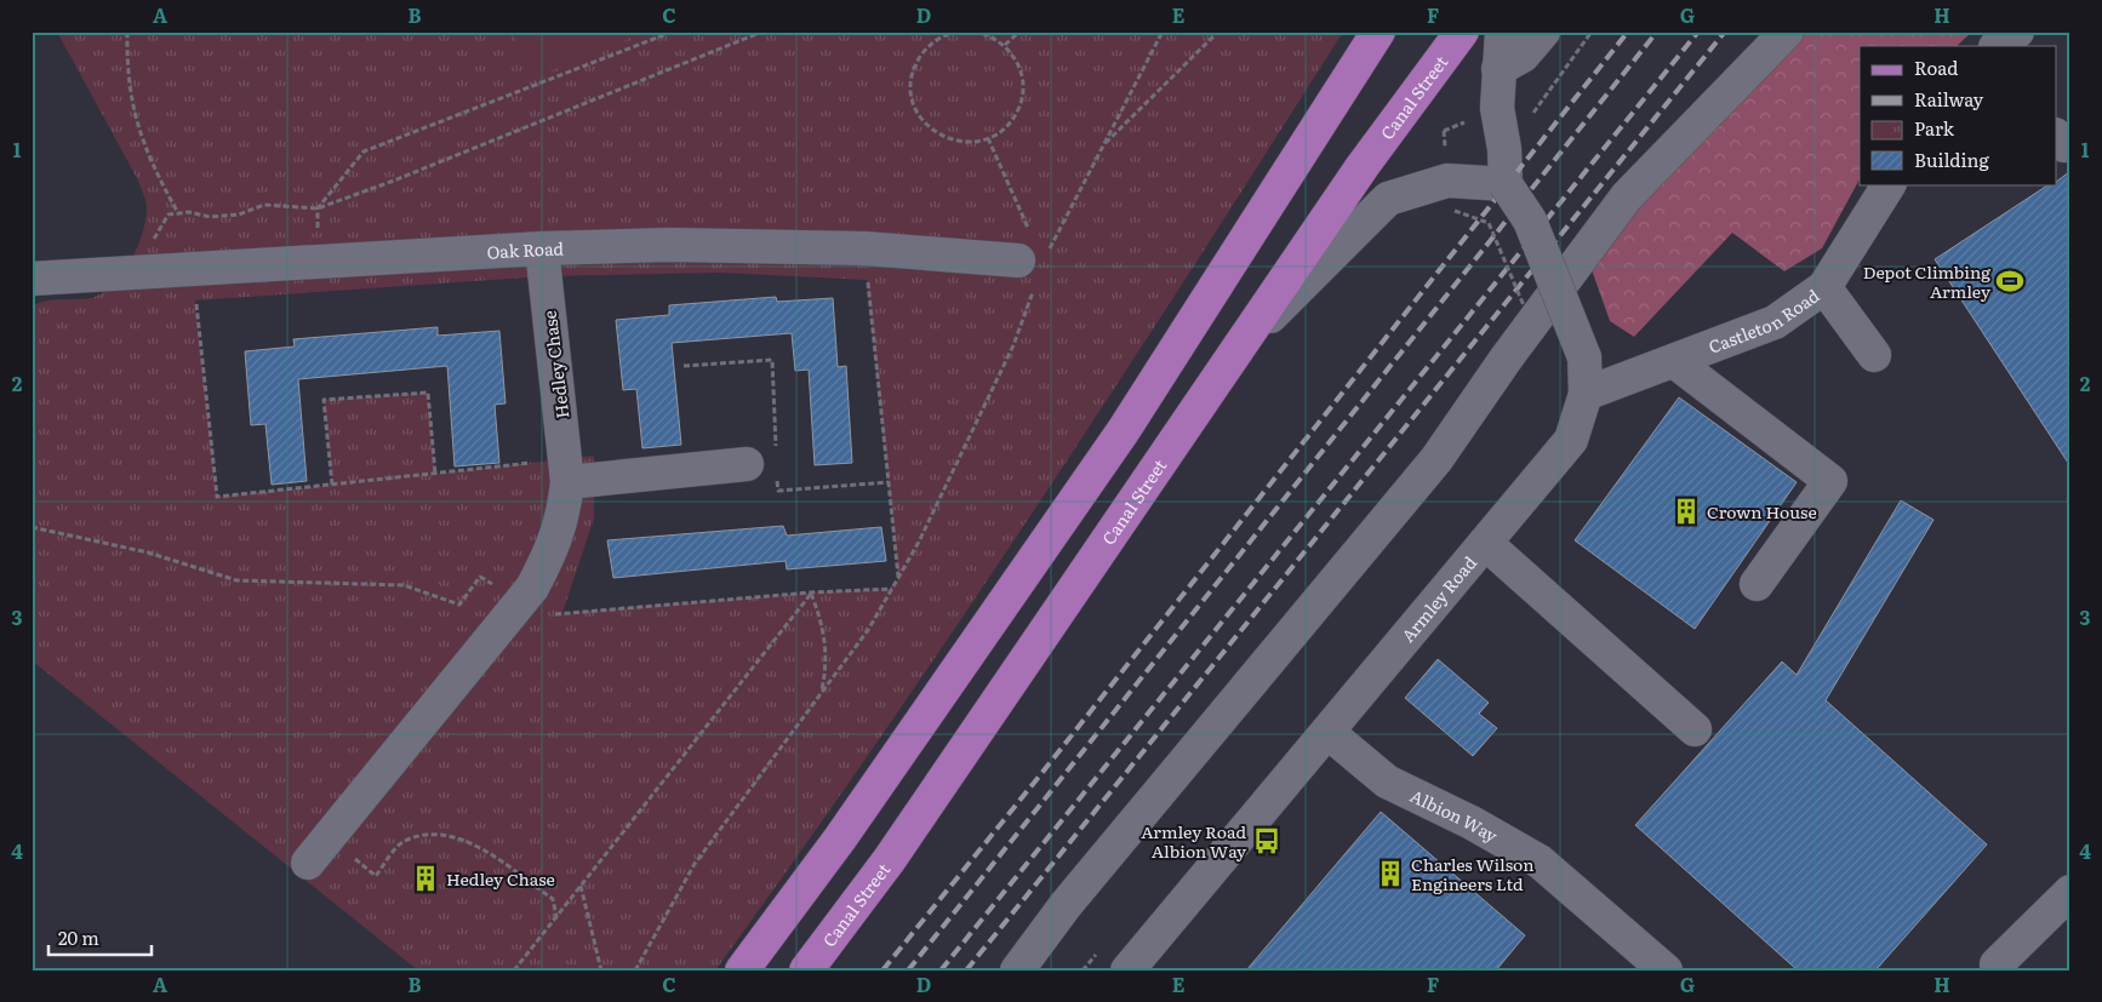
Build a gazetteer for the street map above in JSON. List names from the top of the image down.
{
  "streets": {
    "main road": ["Canal Street"],
    "street": [
      "Oak Road",
      "Castleton Road",
      "Hedley Chase",
      "Armley Road",
      "Albion Way"
    ]
  },
  "crossings": [
    ["Oak Road", "Hedley Chase"],
    ["Castleton Road", "Armley Road"],
    ["Armley Road", "Albion Way"]
  ],
  "places": {
    "sports": ["Depot Climbing Armley"],
    "building": ["Crown House", "Charles Wilson Engineers Ltd", "Hedley Chase"],
    "bus stop": ["Armley Road Albion Way"]
  },
  "legend": [
    "Road",
    "Railway",
    "Park",
    "Building"
  ],
  "scale_bar": "20 m",
  "grid": {
    "columns": [
      "A",
      "B",
      "C",
      "D",
      "E",
      "F",
      "G",
      "H"
    ],
    "rows": [
      "1",
      "2",
      "3",
      "4"
    ]
  }
}
